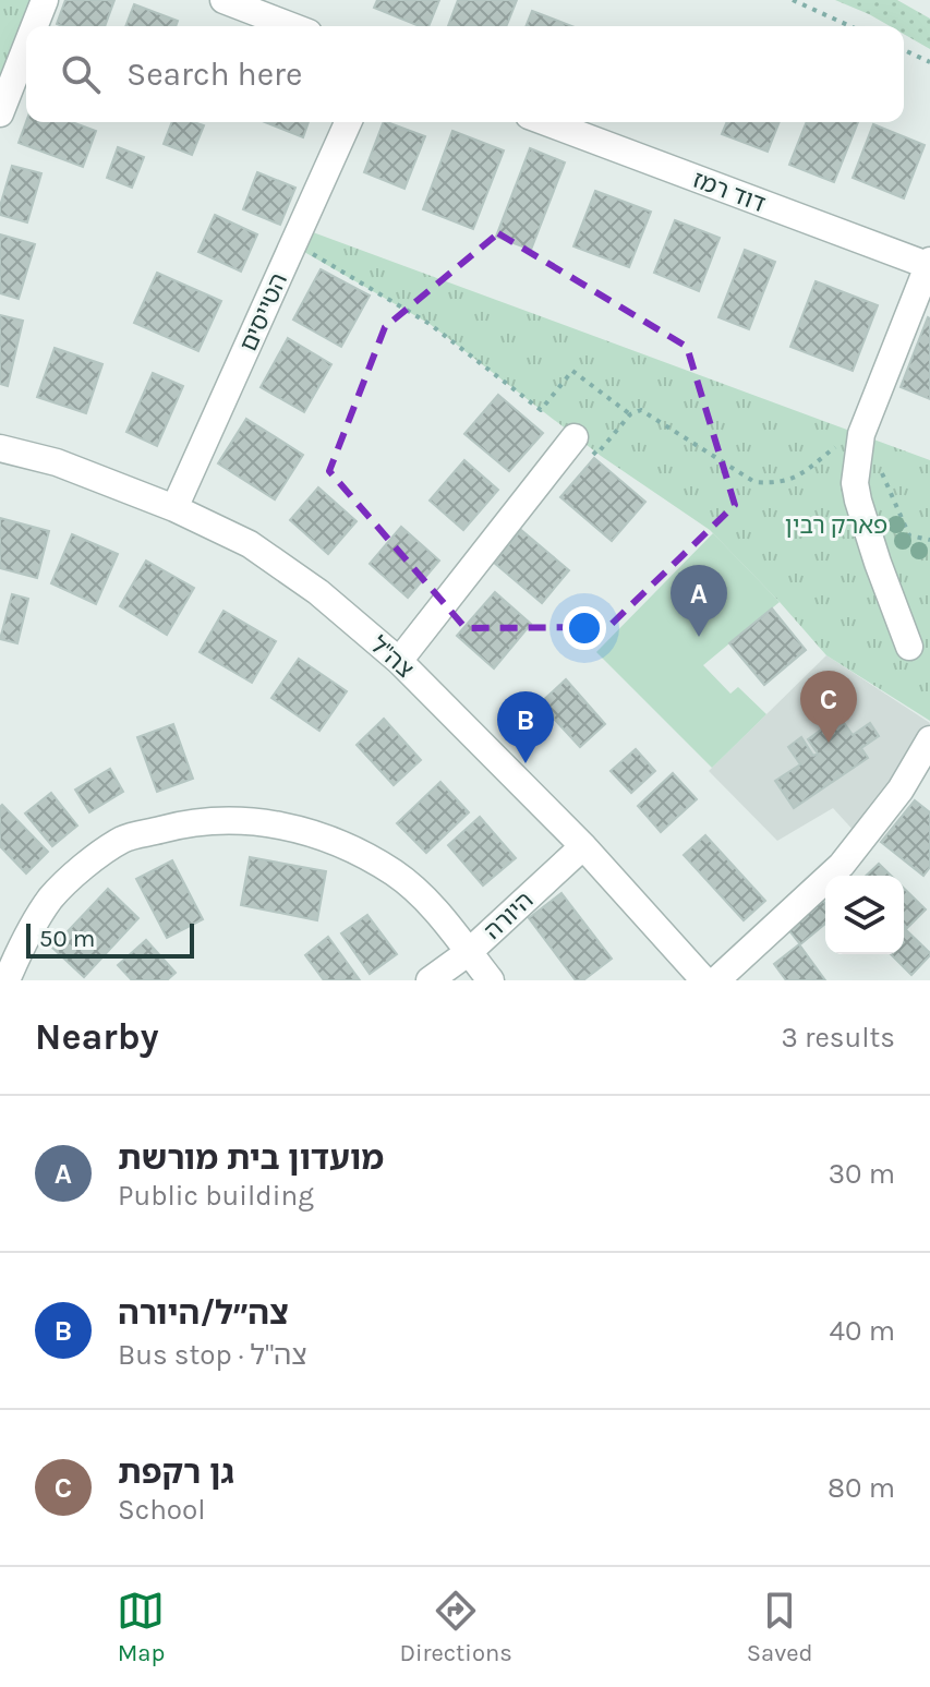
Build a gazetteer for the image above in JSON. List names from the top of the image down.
{
  "streets": {
    "street": [
      "דוד רמז",
      "הטייסים",
      "צה\"ל",
      "היורה"
    ]
  },
  "crossings": [
    ["הטייסים", "צה\"ל"],
    ["צה\"ל", "היורה"]
  ],
  "parks": ["פארק רבין"],
  "scale_bar": "50 m",
  "page": {
    "search": "Search here",
    "pins": ["A", "C", "B"],
    "scale": "50 m",
    "heading": ["Nearby", "3 results"],
    "list": [
      {
        "mark": "A",
        "name": "מועדון בית מורשת",
        "note": "Public building",
        "value": "30 m"
      },
      {
        "mark": "B",
        "name": "צה״ל/היורה",
        "note": "Bus stop · צה\"ל",
        "value": "40 m"
      },
      {
        "mark": "C",
        "name": "גן רקפת",
        "note": "School",
        "value": "80 m"
      }
    ],
    "nav": ["Map", "Directions", "Saved"]
  }
}
